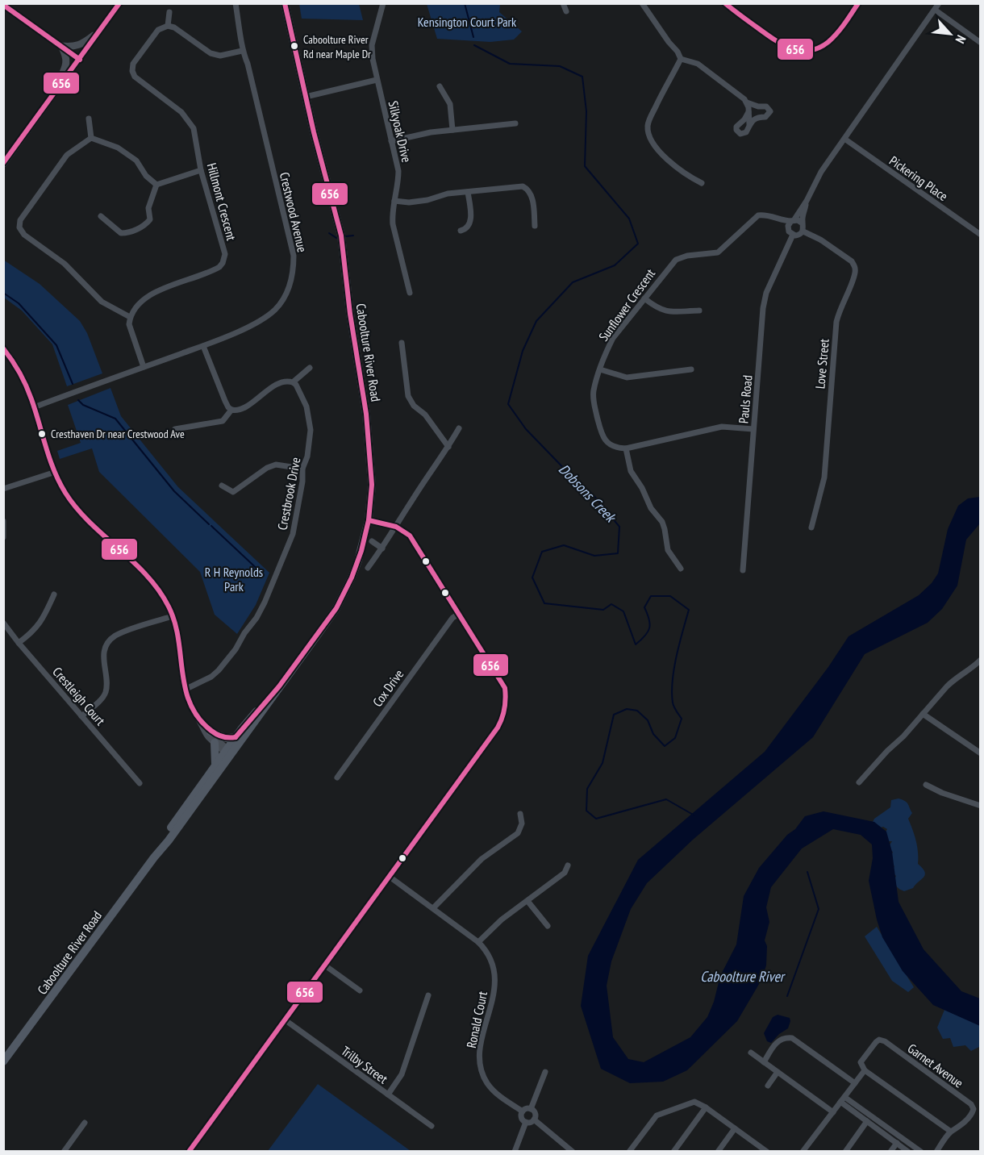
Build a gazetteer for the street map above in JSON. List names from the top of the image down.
{
  "streets": {
    "main road": ["Caboolture River Road"],
    "street": [
      "Silkyoak Drive",
      "Pickering Place",
      "Hillmont Crescent",
      "Crestwood Avenue",
      "Sunflower Crescent",
      "Love Street",
      "Pauls Road",
      "Crestbrook Drive",
      "Cox Drive",
      "Crestleigh Court",
      "Ronald Court",
      "Trilby Street",
      "Garnet Avenue"
    ]
  },
  "crossings": [
    ["Sunflower Crescent", "Love Street"],
    ["Sunflower Crescent", "Pauls Road"],
    ["Love Street", "Pauls Road"]
  ],
  "water": ["Dobsons Creek", "Caboolture River"],
  "parks": ["Kensington Court Park", "R H Reynolds Park"],
  "places": ["Caboolture River Rd near Maple Dr", "Cresthaven Dr near Crestwood Ave"],
  "lines": ["transit line 656"],
  "north": "bottom right"
}
